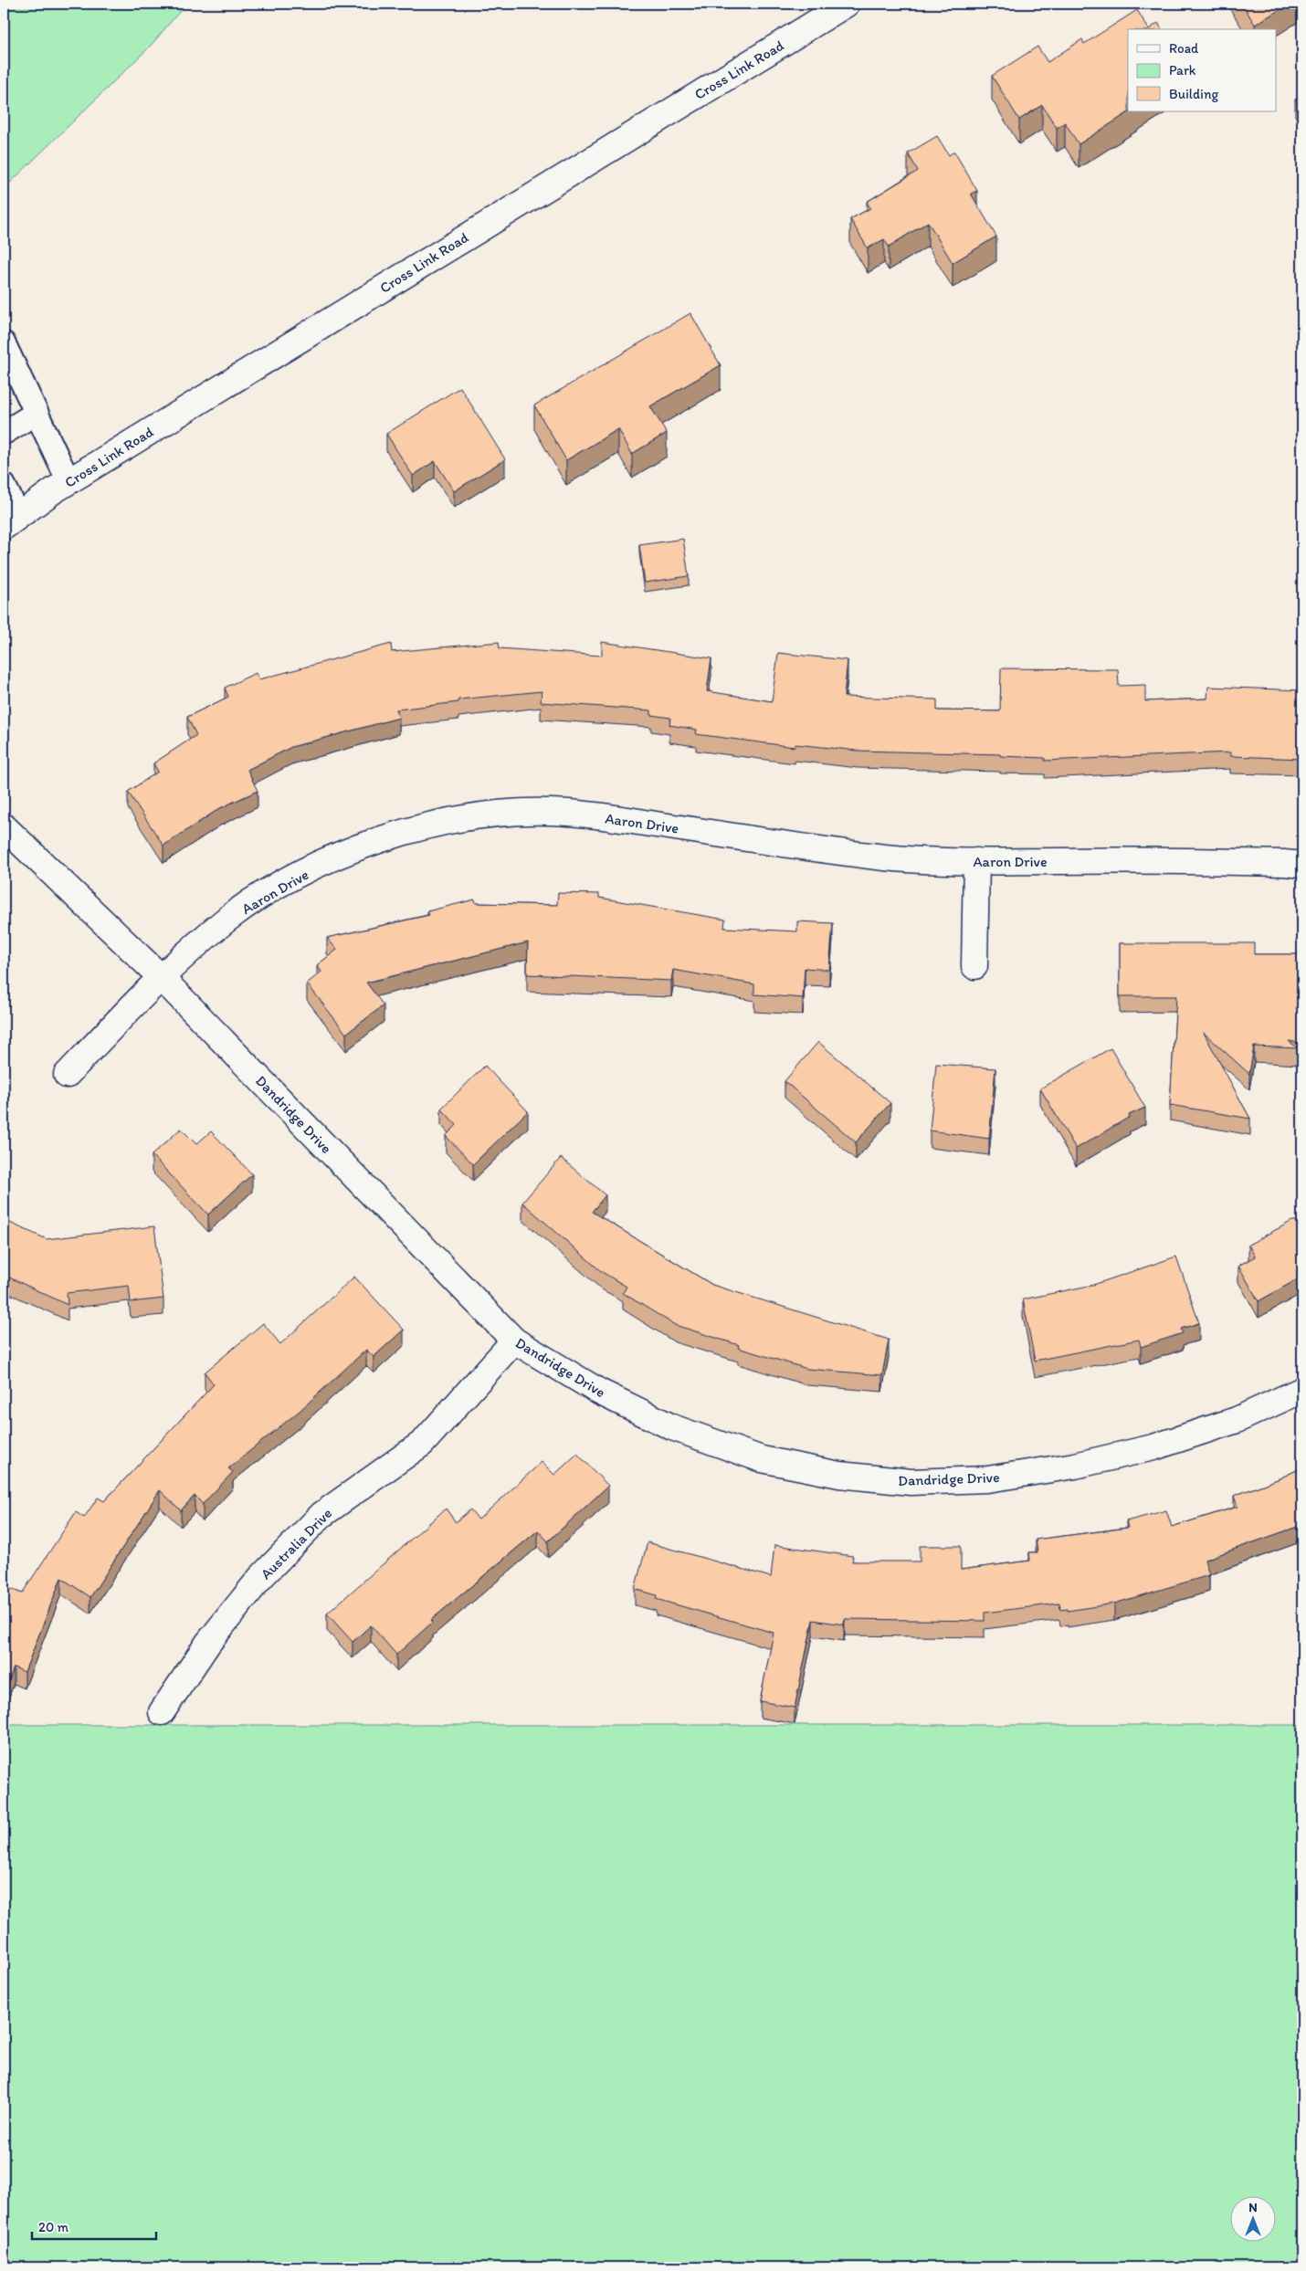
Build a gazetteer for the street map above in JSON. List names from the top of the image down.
{
  "streets": {
    "street": [
      "Cross Link Road",
      "Aaron Drive",
      "Dandridge Drive",
      "Australia Drive"
    ]
  },
  "crossings": [
    ["Aaron Drive", "Dandridge Drive"],
    ["Dandridge Drive", "Australia Drive"]
  ],
  "legend": ["Road", "Park", "Building"],
  "scale_bar": "20 m",
  "north": "top"
}
